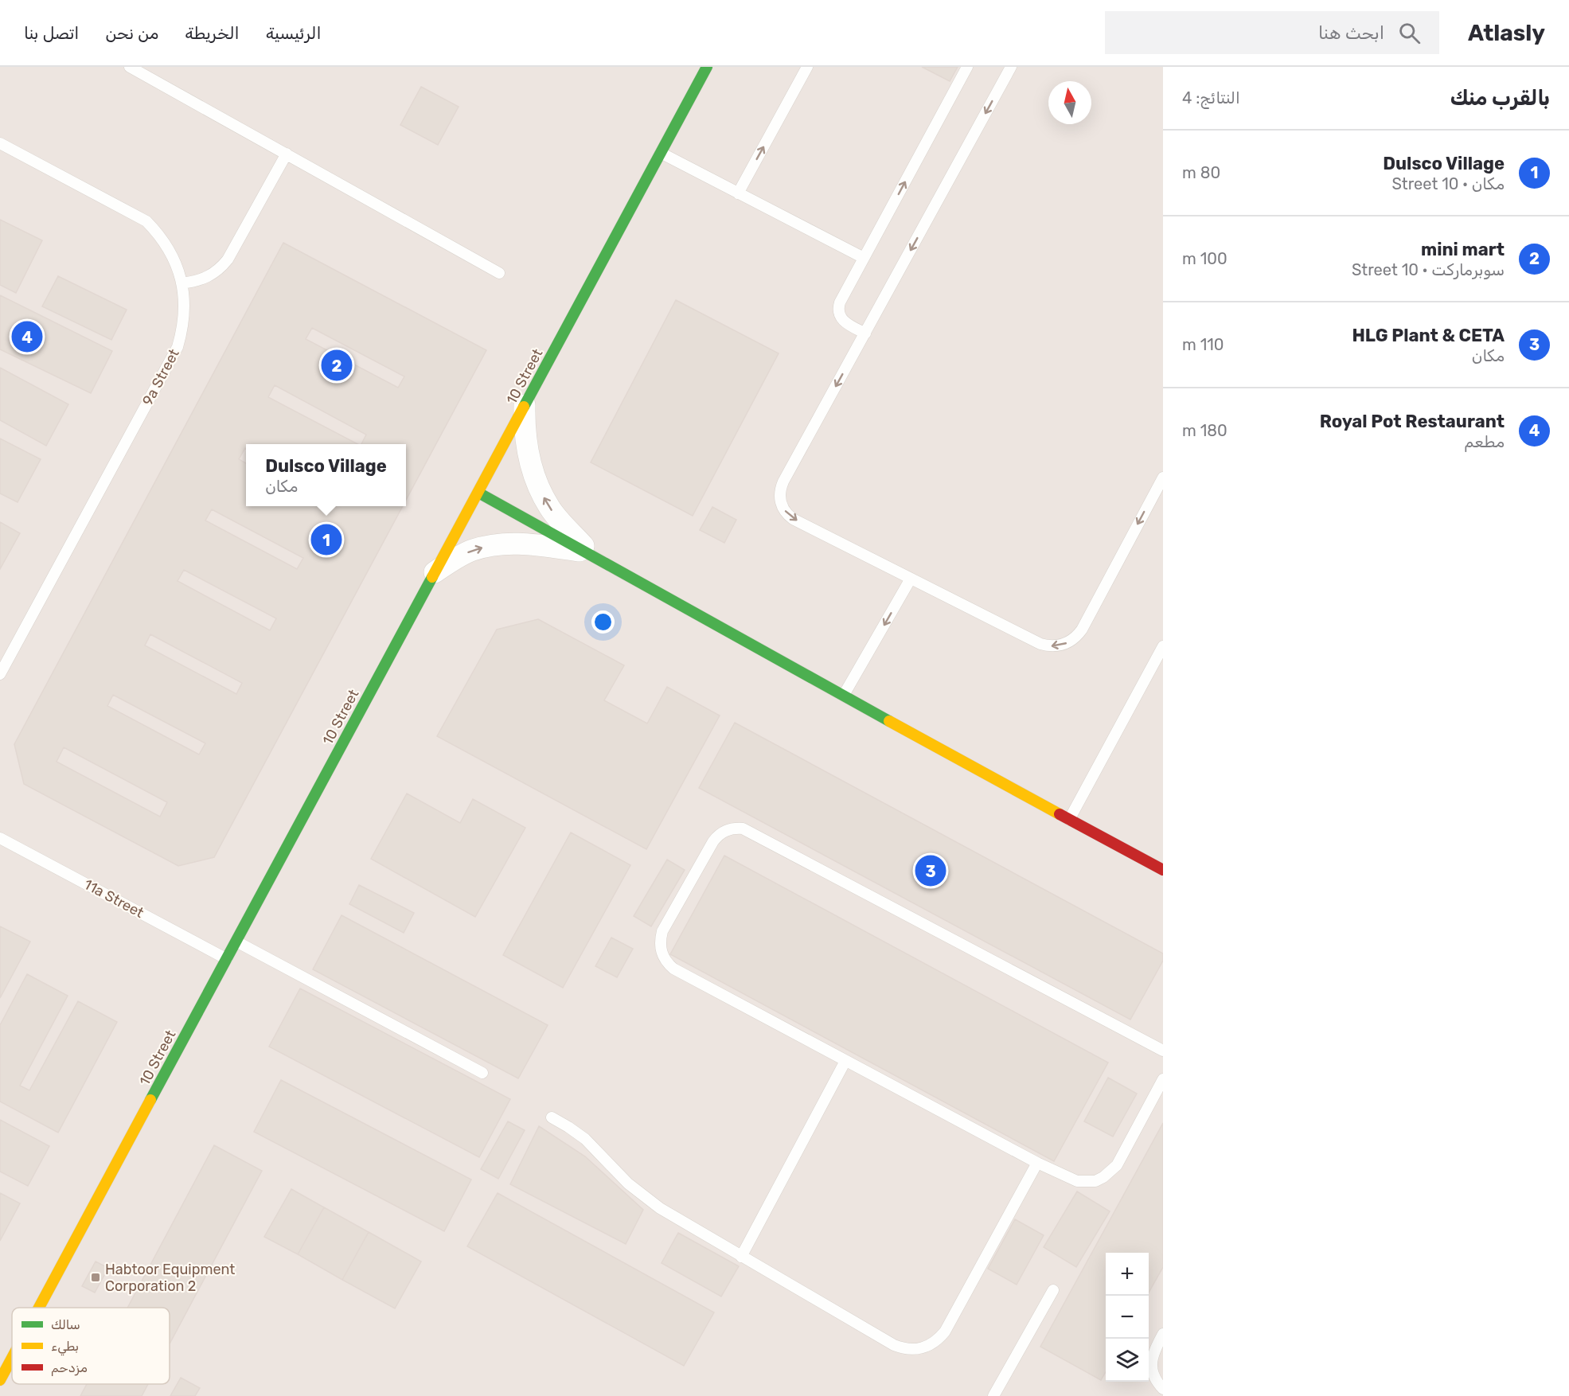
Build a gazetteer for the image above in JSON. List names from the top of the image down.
{
  "streets": {
    "street": ["10 Street"],
    "lane": ["9a Street", "11a Street"]
  },
  "crossings": [
    ["10 Street", "11a Street"]
  ],
  "places": {
    "transit": ["Habtoor Equipment Corporation 2"]
  },
  "legend": ["سالك", "بطيء", "مزدحم"],
  "north": "top",
  "page": {
    "header": "Atlasly",
    "search": "ابحث هنا",
    "nav": [
      "الرئيسية",
      "الخريطة",
      "من نحن",
      "اتصل بنا"
    ],
    "heading": ["بالقرب منك", "النتائج: 4"],
    "list": [
      {
        "mark": "1",
        "name": "Dulsco Village",
        "note": "مكان · 10 Street",
        "value": "80 m"
      },
      {
        "mark": "2",
        "name": "mini mart",
        "note": "سوبرماركت · 10 Street",
        "value": "100 m"
      },
      {
        "mark": "3",
        "name": "HLG Plant & CETA",
        "note": "مكان",
        "value": "110 m"
      },
      {
        "mark": "4",
        "name": "Royal Pot Restaurant",
        "note": "مطعم",
        "value": "180 m"
      }
    ],
    "pins": [
      "4",
      "2",
      "1",
      "3"
    ],
    "popup": ["Dulsco Village", "مكان"],
    "map_buttons": ["+", "−"]
  }
}
